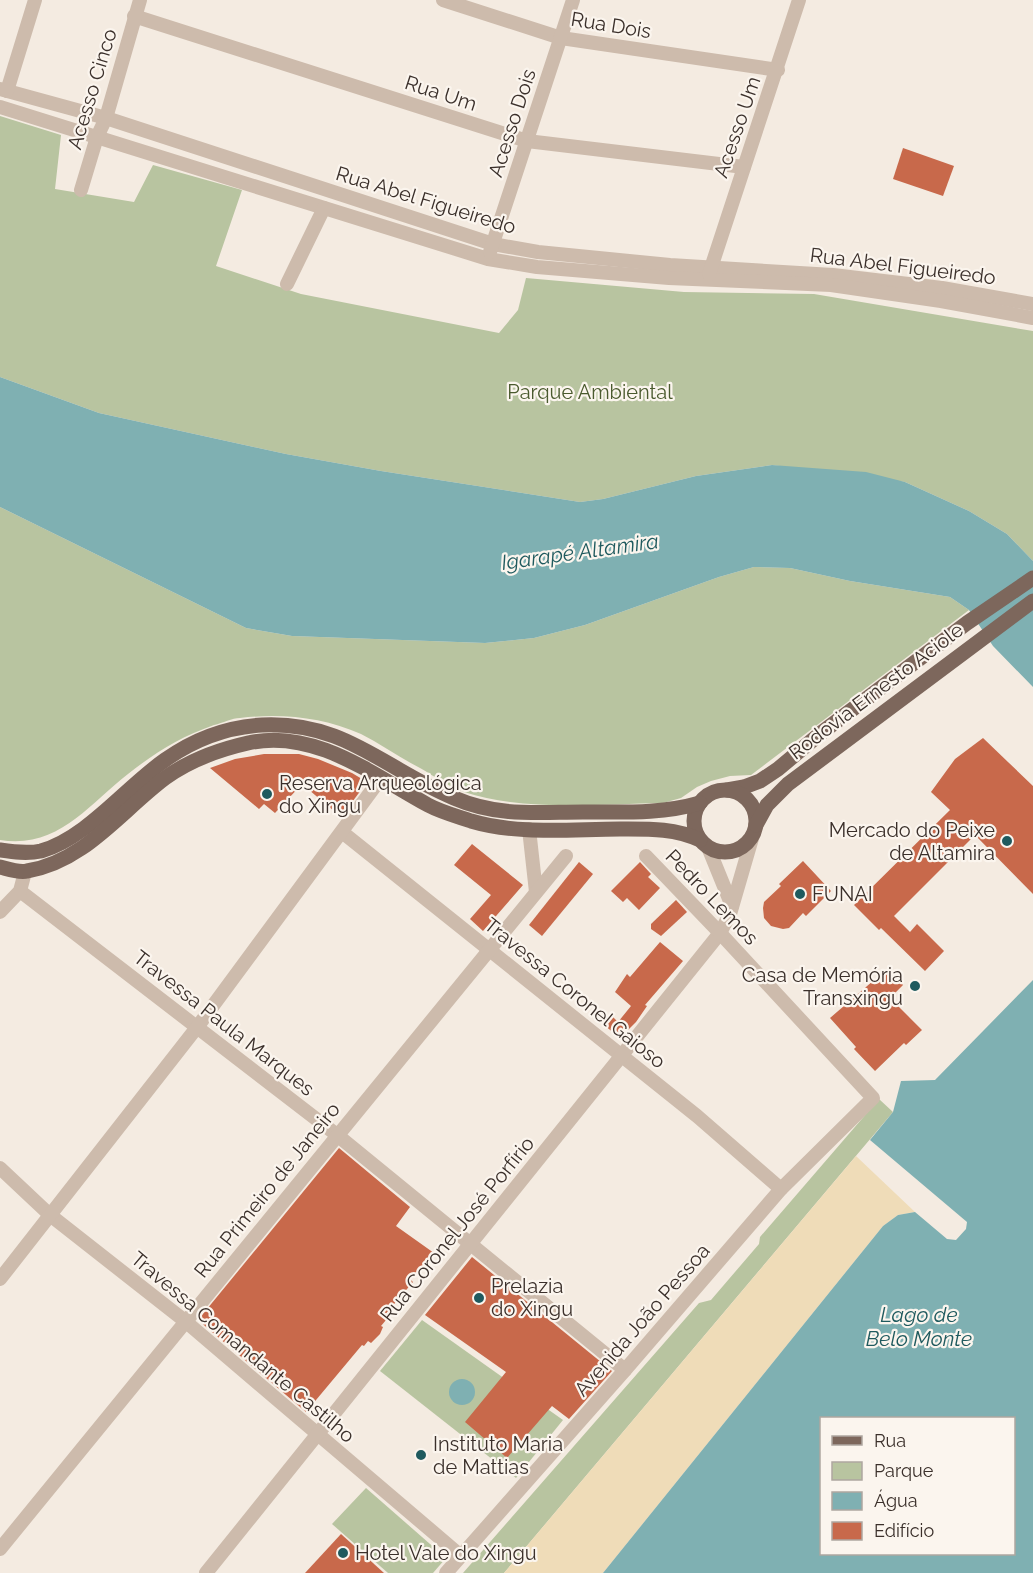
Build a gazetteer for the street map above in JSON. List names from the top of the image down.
{
  "streets": {
    "main road": ["Rodovia Ernesto Aciole"],
    "street": [
      "Rua Dois",
      "Acesso Cinco",
      "Rua Um",
      "Acesso Dois",
      "Acesso Um",
      "Rua Abel Figueiredo",
      "Pedro Lemos",
      "Travessa Coronel Gaioso",
      "Travessa Paula Marques",
      "Rua Primeiro de Janeiro",
      "Rua Coronel José Porfírio",
      "Avenida João Pessoa",
      "Travessa Comandante Castilho"
    ]
  },
  "crossings": [
    ["Rua Dois", "Acesso Dois"],
    ["Rua Dois", "Acesso Um"],
    ["Acesso Cinco", "Rua Um"],
    ["Acesso Cinco", "Rua Abel Figueiredo"],
    ["Rua Um", "Acesso Dois"],
    ["Rua Um", "Acesso Um"],
    ["Acesso Dois", "Rua Abel Figueiredo"],
    ["Acesso Um", "Rua Abel Figueiredo"],
    ["Rodovia Ernesto Aciole", "Rua Coronel José Porfírio"],
    ["Pedro Lemos", "Rua Coronel José Porfírio"],
    ["Pedro Lemos", "Avenida João Pessoa"],
    ["Travessa Coronel Gaioso", "Rua Primeiro de Janeiro"],
    ["Travessa Coronel Gaioso", "Rua Coronel José Porfírio"],
    ["Travessa Coronel Gaioso", "Avenida João Pessoa"],
    ["Travessa Paula Marques", "Rua Primeiro de Janeiro"],
    ["Travessa Paula Marques", "Rua Coronel José Porfírio"],
    ["Travessa Paula Marques", "Avenida João Pessoa"],
    ["Rua Primeiro de Janeiro", "Travessa Comandante Castilho"],
    ["Rua Coronel José Porfírio", "Travessa Comandante Castilho"],
    ["Avenida João Pessoa", "Travessa Comandante Castilho"]
  ],
  "water": ["Igarapé Altamira", "Lago de Belo Monte"],
  "parks": ["Parque Ambiental"],
  "places": [
    "Reserva Arqueológica do Xingu",
    "Mercado do Peixe de Altamira",
    "FUNAI",
    "Casa de Memória Transxingu",
    "Prelazia do Xingu",
    "Instituto Maria de Mattias",
    "Hotel Vale do Xingu"
  ],
  "legend": [
    "Rua",
    "Parque",
    "Água",
    "Edifício"
  ]
}
